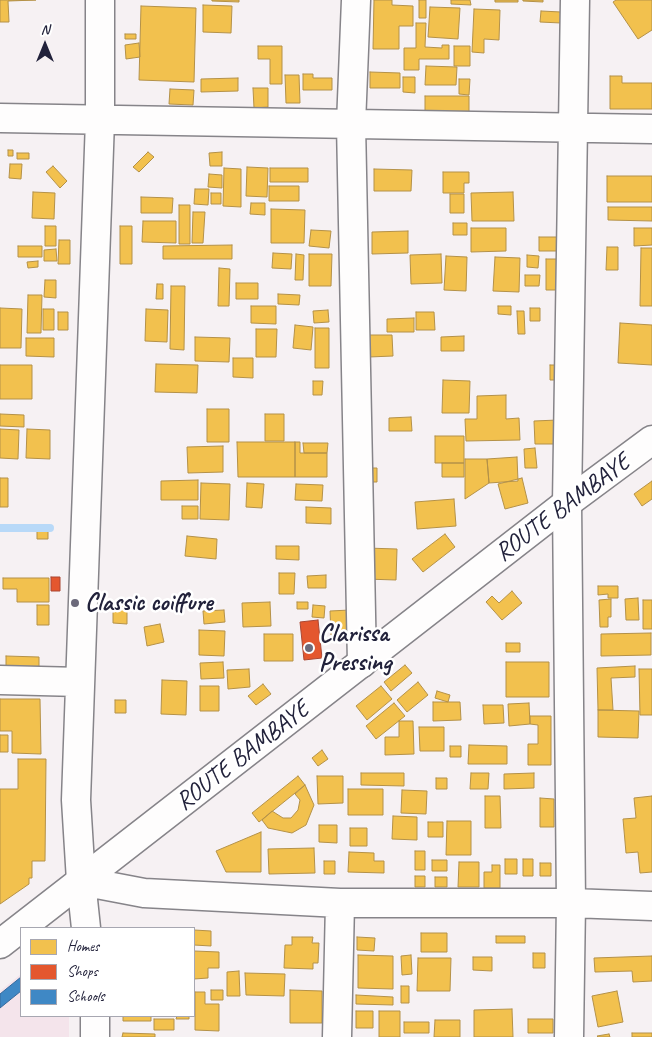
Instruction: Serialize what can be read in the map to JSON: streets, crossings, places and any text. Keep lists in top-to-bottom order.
{
  "streets": {
    "street": ["ROUTE BAMBAYE"]
  },
  "places": ["Classic coiffure", "Clarissa Pressing"],
  "legend": ["Homes", "Shops", "Schools"],
  "north": "top"
}
